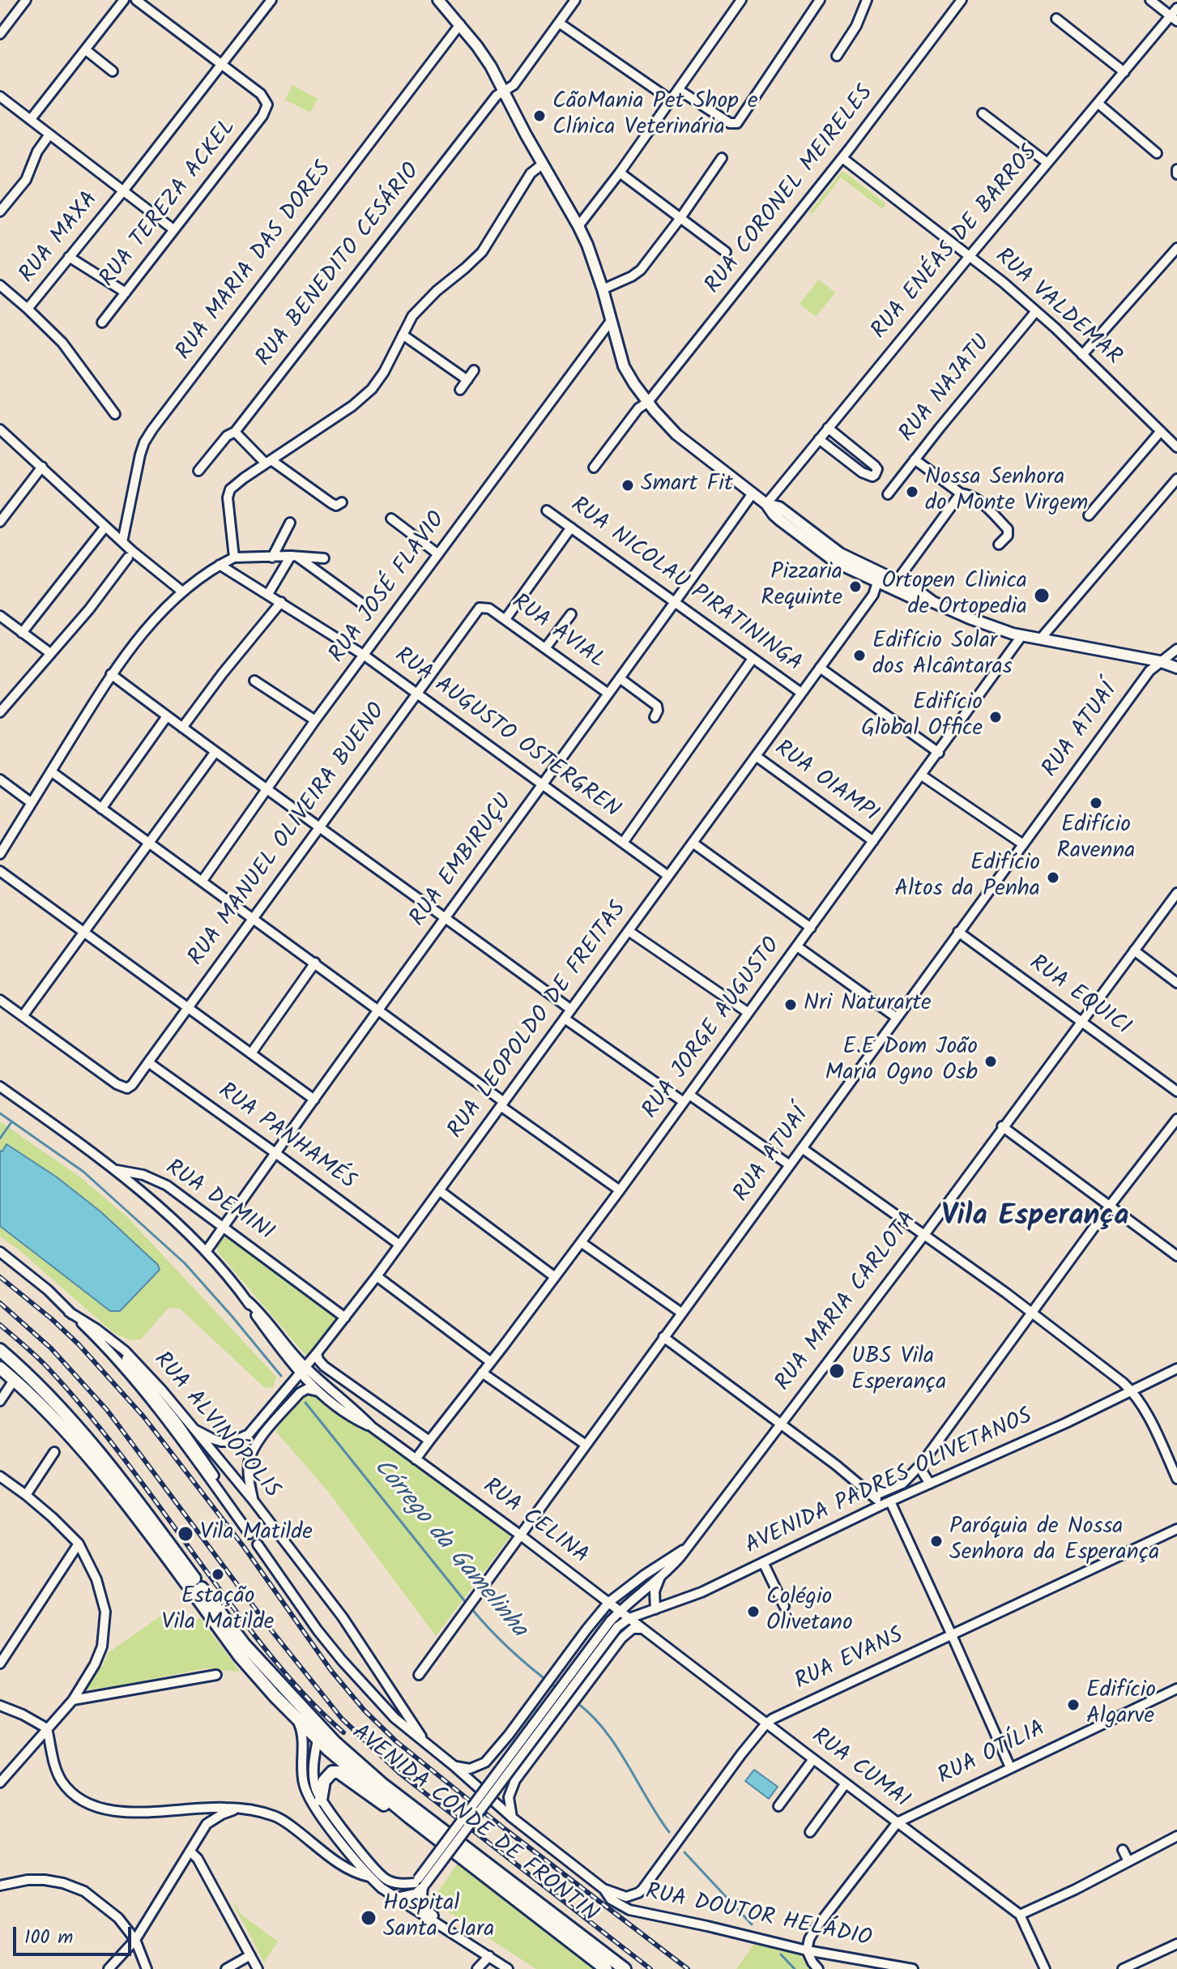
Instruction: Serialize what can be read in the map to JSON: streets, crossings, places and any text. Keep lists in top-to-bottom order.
{
  "streets": {
    "highway": ["AVENIDA CONDE DE FRONTIN"],
    "street": [
      "RUA CORONEL MEIRELES",
      "RUA TEREZA ACKEL",
      "RUA MAXA",
      "RUA ENÉAS DE BARROS",
      "RUA MARIA DAS DORES",
      "RUA BENEDITO CESÁRIO",
      "RUA VALDEMAR",
      "RUA NAJATU",
      "RUA NICOLAU PIRATININGA",
      "RUA JOSÉ FLAVIO",
      "RUA AVIAL",
      "RUA ATUAÍ",
      "RUA AUGUSTO OSTERGREN",
      "RUA OIAMPI",
      "RUA MANUEL OLIVEIRA BUENO",
      "RUA EMBIRUÇU",
      "RUA EQUICI",
      "RUA LEOPOLDO DE FREITAS",
      "RUA JORGE AUGUSTO",
      "RUA PANHAMÉS",
      "RUA DEMINI",
      "RUA MARIA CARLOTA",
      "RUA ALVINÓPOLIS",
      "AVENIDA PADRES OLIVETANOS",
      "RUA CELINA",
      "RUA EVANS",
      "RUA OTÍLIA",
      "RUA CUMAI",
      "RUA DOUTOR HELÁDIO"
    ]
  },
  "crossings": [
    ["RUA CORONEL MEIRELES", "RUA VALDEMAR"],
    ["RUA TEREZA ACKEL", "RUA MAXA"],
    ["RUA ENÉAS DE BARROS", "RUA VALDEMAR"],
    ["RUA VALDEMAR", "RUA NAJATU"],
    ["RUA NICOLAU PIRATININGA", "RUA EMBIRUÇU"],
    ["RUA NICOLAU PIRATININGA", "RUA LEOPOLDO DE FREITAS"],
    ["RUA JOSÉ FLAVIO", "RUA AUGUSTO OSTERGREN"],
    ["RUA AVIAL", "RUA MANUEL OLIVEIRA BUENO"],
    ["RUA AVIAL", "RUA EMBIRUÇU"],
    ["RUA ATUAÍ", "RUA EQUICI"],
    ["RUA ATUAÍ", "RUA CELINA"],
    ["RUA AUGUSTO OSTERGREN", "RUA MANUEL OLIVEIRA BUENO"],
    ["RUA AUGUSTO OSTERGREN", "RUA EMBIRUÇU"],
    ["RUA AUGUSTO OSTERGREN", "RUA LEOPOLDO DE FREITAS"],
    ["RUA OIAMPI", "RUA LEOPOLDO DE FREITAS"],
    ["RUA OIAMPI", "RUA JORGE AUGUSTO"],
    ["RUA MANUEL OLIVEIRA BUENO", "RUA PANHAMÉS"],
    ["RUA EMBIRUÇU", "RUA PANHAMÉS"],
    ["RUA EMBIRUÇU", "RUA DEMINI"],
    ["RUA EMBIRUÇU", "RUA CELINA"],
    ["RUA EQUICI", "RUA MARIA CARLOTA"],
    ["RUA LEOPOLDO DE FREITAS", "RUA PANHAMÉS"],
    ["RUA LEOPOLDO DE FREITAS", "RUA DEMINI"],
    ["RUA LEOPOLDO DE FREITAS", "RUA ALVINÓPOLIS"],
    ["RUA LEOPOLDO DE FREITAS", "RUA CELINA"],
    ["RUA DEMINI", "RUA CELINA"],
    ["RUA MARIA CARLOTA", "RUA ALVINÓPOLIS"],
    ["RUA MARIA CARLOTA", "AVENIDA PADRES OLIVETANOS"],
    ["RUA MARIA CARLOTA", "RUA CELINA"],
    ["RUA ALVINÓPOLIS", "RUA EVANS"],
    ["RUA ALVINÓPOLIS", "RUA DOUTOR HELÁDIO"],
    ["AVENIDA PADRES OLIVETANOS", "RUA CELINA"],
    ["AVENIDA PADRES OLIVETANOS", "RUA CUMAI"],
    ["RUA CELINA", "RUA CUMAI"],
    ["RUA EVANS", "RUA CUMAI"],
    ["RUA EVANS", "RUA DOUTOR HELÁDIO"],
    ["RUA OTÍLIA", "RUA CUMAI"],
    ["RUA OTÍLIA", "RUA DOUTOR HELÁDIO"]
  ],
  "districts": ["Vila Esperança"],
  "water": ["Córrego da Gamelinha"],
  "places": [
    "CãoMania Pet Shop e Clínica Veterinária",
    "Smart Fit",
    "Nossa Senhora do Monte Virgem",
    "Pizzaria Requinte",
    "Ortopen Clinica de Ortopedia",
    "Edifício Solar dos Alcântaras",
    "Edifício Global Office",
    "Edifício Ravenna",
    "Edifício Altos da Penha",
    "Nri Naturarte",
    "E.E Dom João Maria Ogno Osb",
    "UBS Vila Esperança",
    "Vila Matilde",
    "Paróquia de Nossa Senhora da Esperança",
    "Estação Vila Matilde",
    "Colégio Olivetano",
    "Edifício Algarve",
    "Hospital Santa Clara"
  ],
  "scale_bar": "100 m"
}
